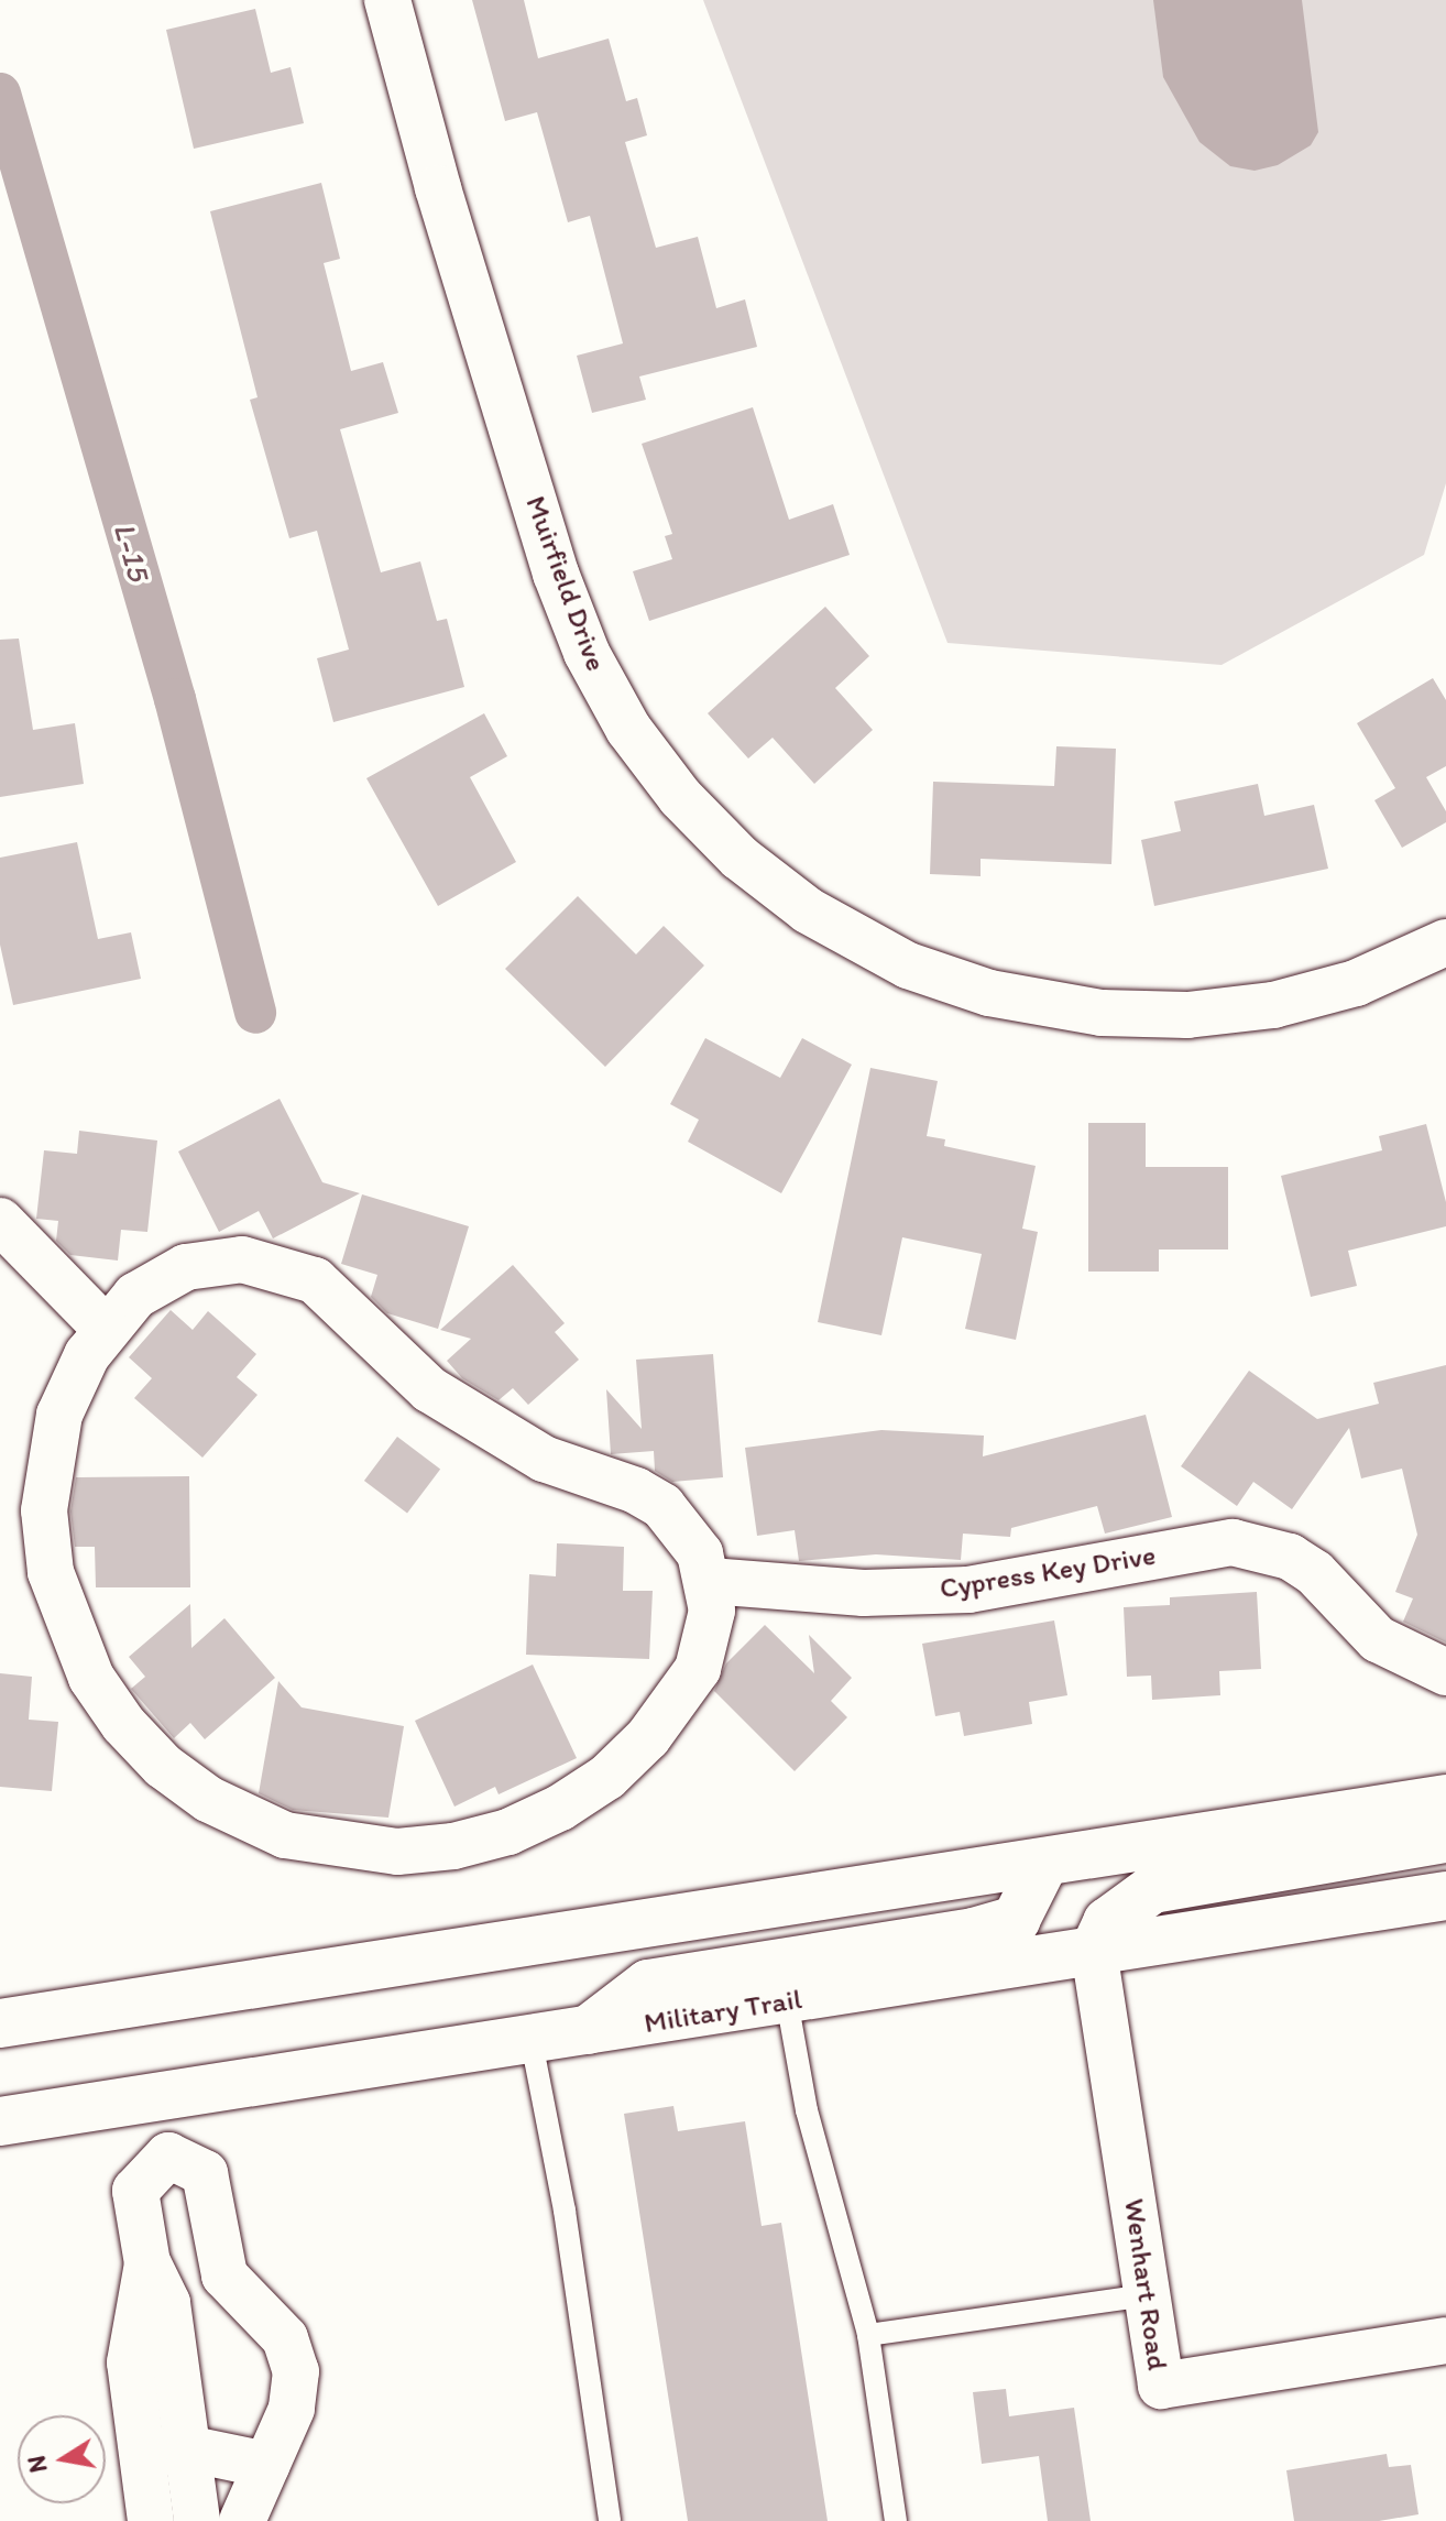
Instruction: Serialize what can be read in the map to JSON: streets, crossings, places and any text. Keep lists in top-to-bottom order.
{
  "streets": {
    "main road": ["Military Trail"],
    "street": ["Muirfield Drive", "Cypress Key Drive", "Wenhart Road"]
  },
  "crossings": [
    ["Military Trail", "Wenhart Road"]
  ],
  "water": ["L-15"],
  "north": "left"
}
